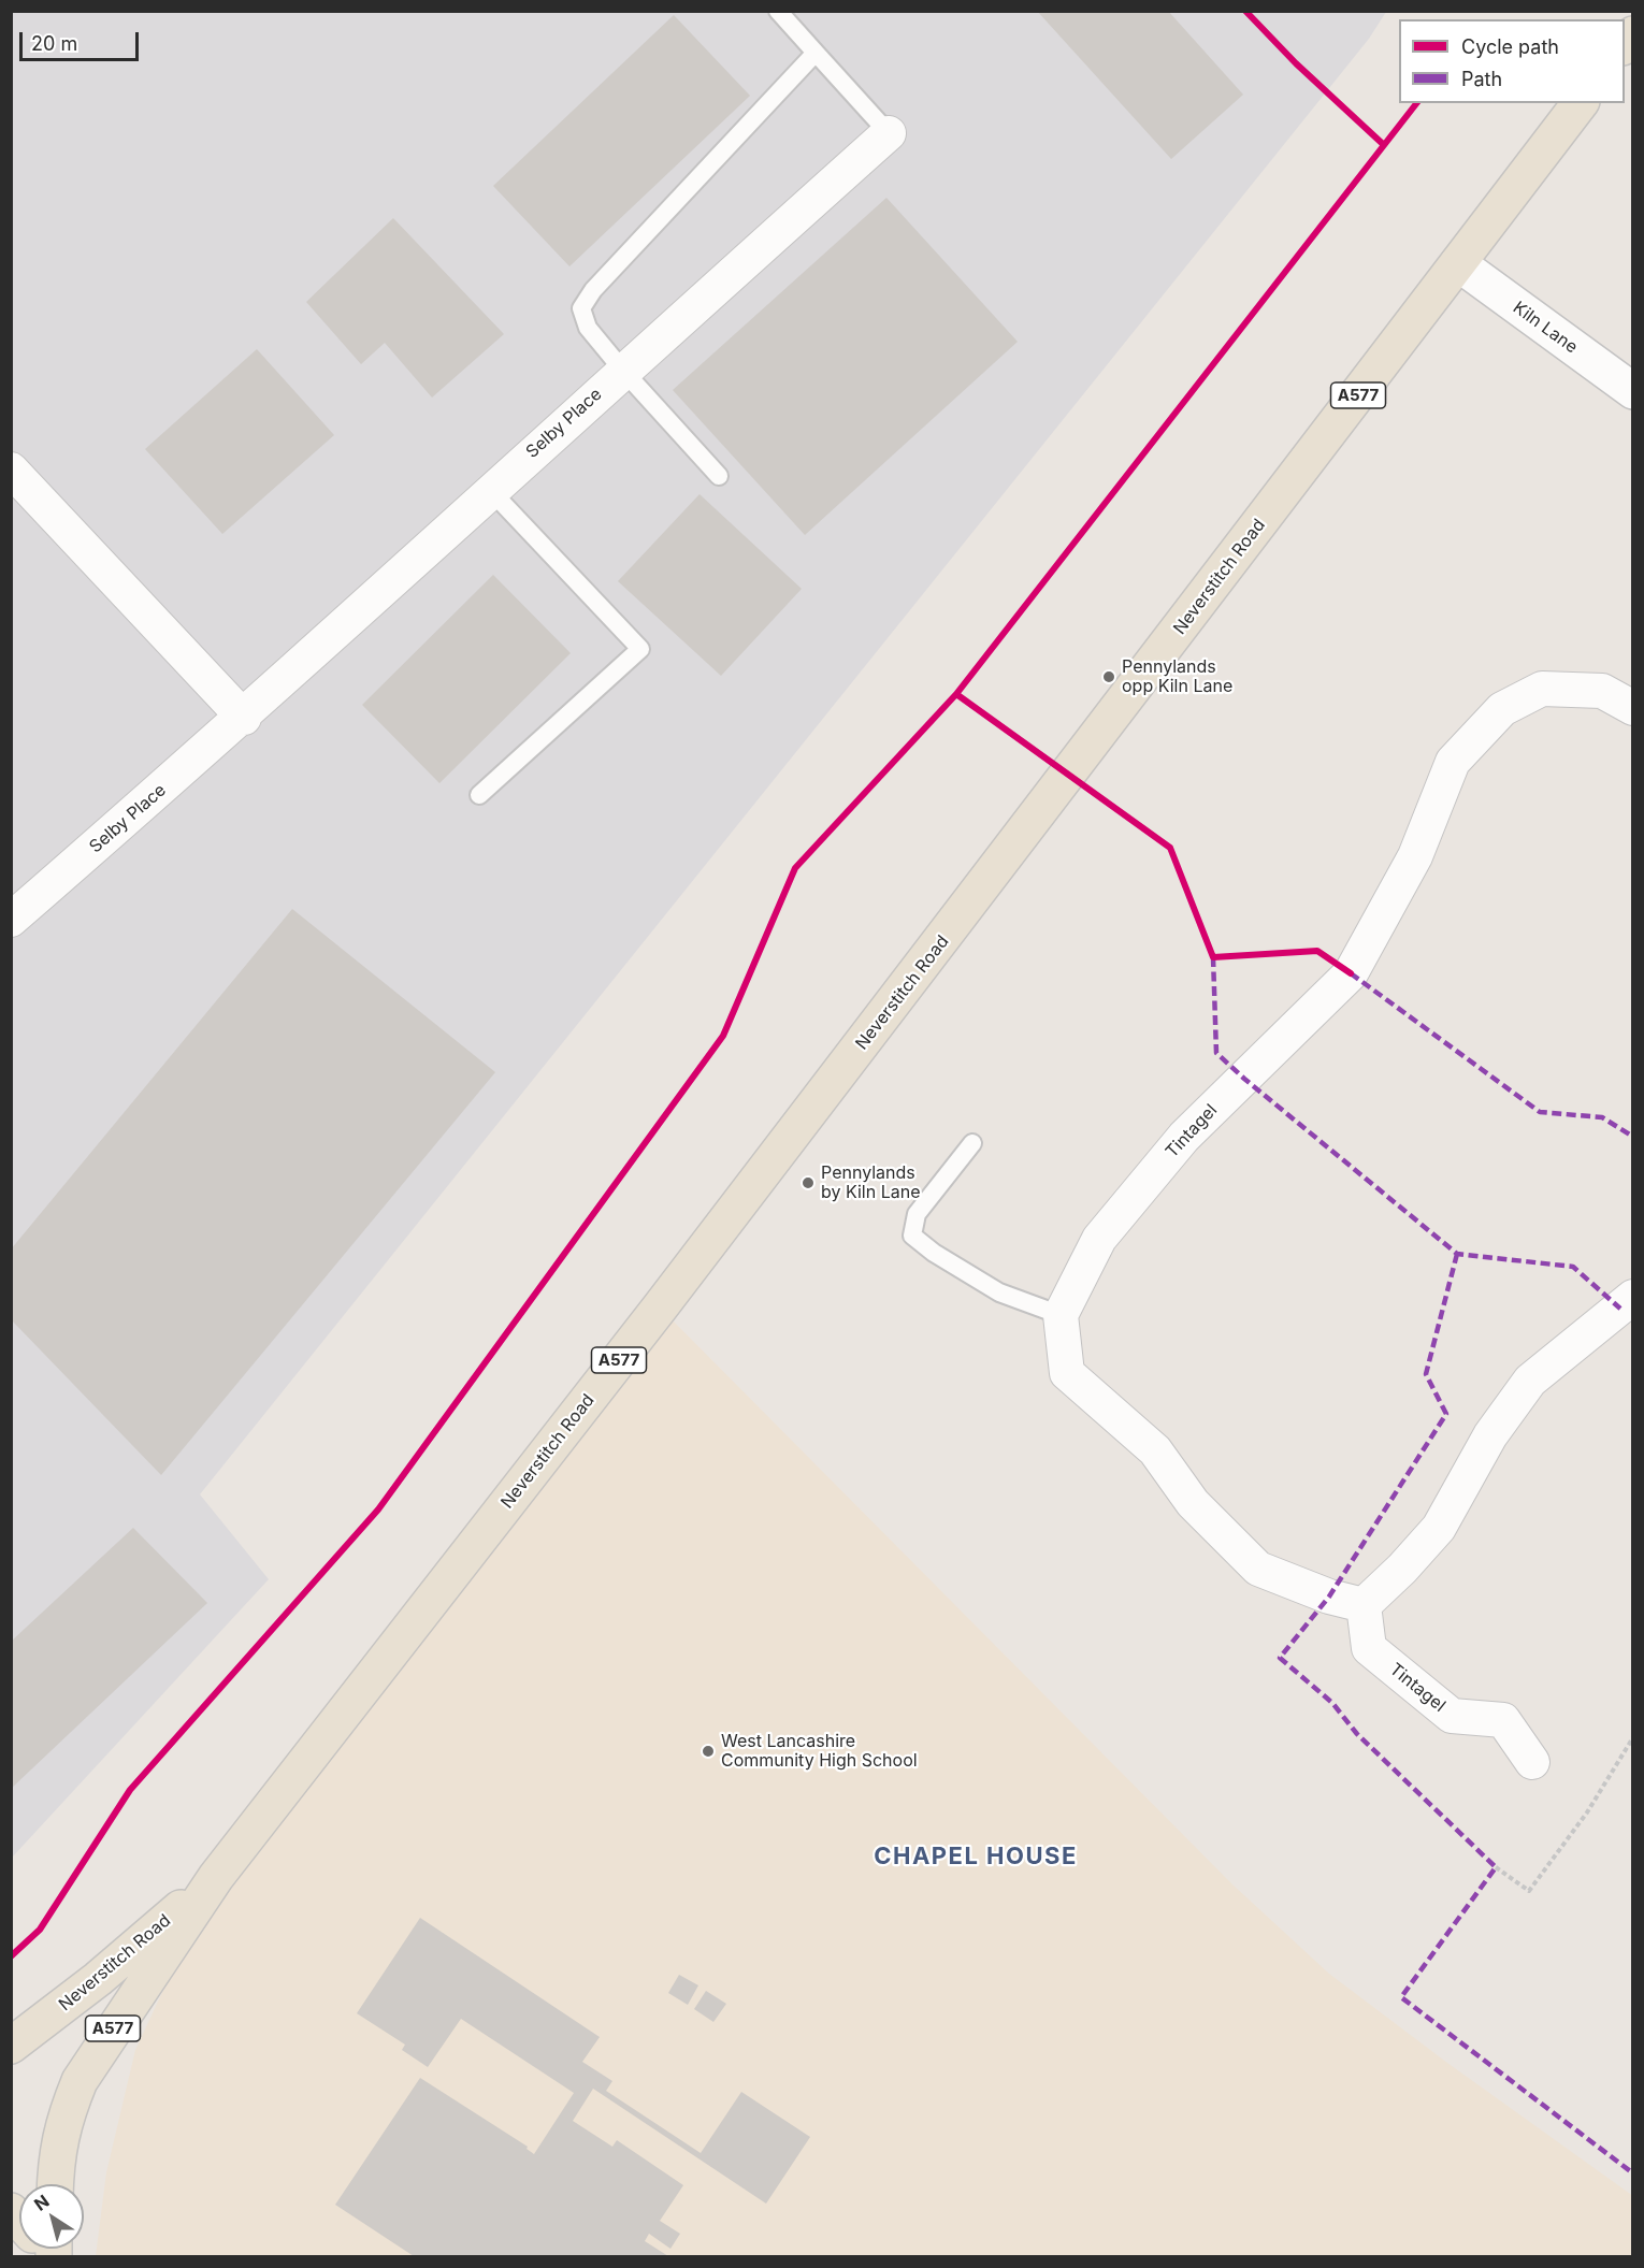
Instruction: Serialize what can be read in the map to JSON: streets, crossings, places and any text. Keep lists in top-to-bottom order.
{
  "streets": {
    "main road": ["A577", "Neverstitch Road"],
    "street": ["Kiln Lane", "Selby Place", "Tintagel"]
  },
  "crossings": [
    ["Kiln Lane", "Neverstitch Road"]
  ],
  "districts": ["CHAPEL HOUSE"],
  "places": ["Pennylands opp Kiln Lane", "Pennylands by Kiln Lane", "West Lancashire Community High School"],
  "legend": ["Cycle path", "Path"],
  "scale_bar": "20 m",
  "north": "top left"
}
